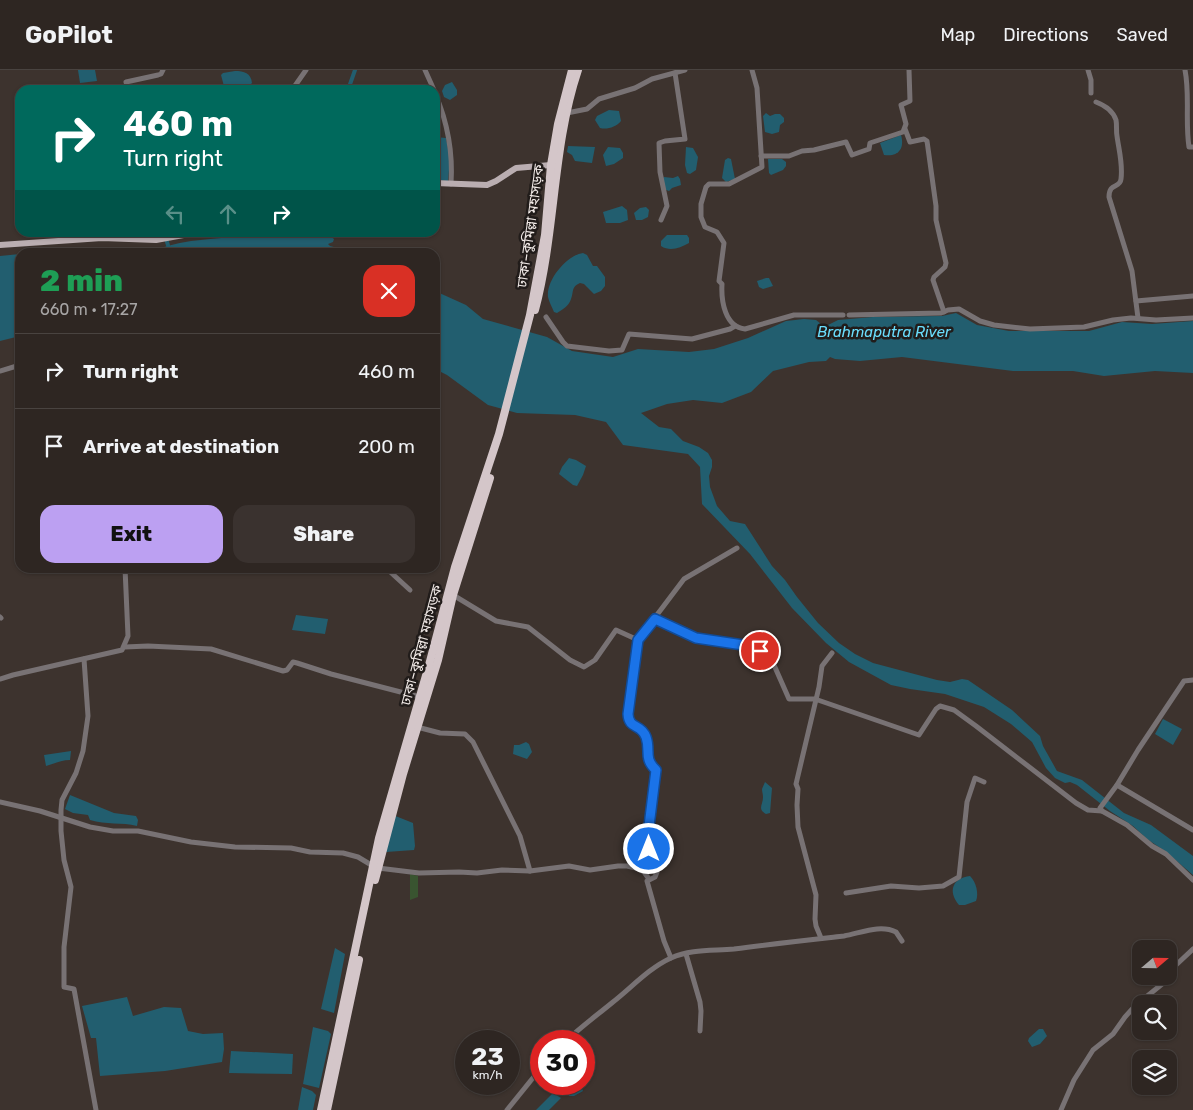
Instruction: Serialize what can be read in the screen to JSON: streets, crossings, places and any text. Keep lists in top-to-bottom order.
{
  "streets": {
    "highway": ["ঢাকা–কুমিল্লা মহাসড়ক"]
  },
  "water": ["Brahmaputra River"],
  "north": "right",
  "page": {
    "header": "GoPilot",
    "nav": ["Map", "Directions", "Saved"],
    "turn": ["460 m", "Turn right"],
    "heading": ["2 min", "660 m · 17:27"],
    "list": [
      {
        "name": "Turn right",
        "value": "460 m"
      },
      {
        "name": "Arrive at destination",
        "value": "200 m"
      }
    ],
    "buttons": ["Exit", "Share"],
    "speed": "23 km/h",
    "limit": "30"
  }
}
